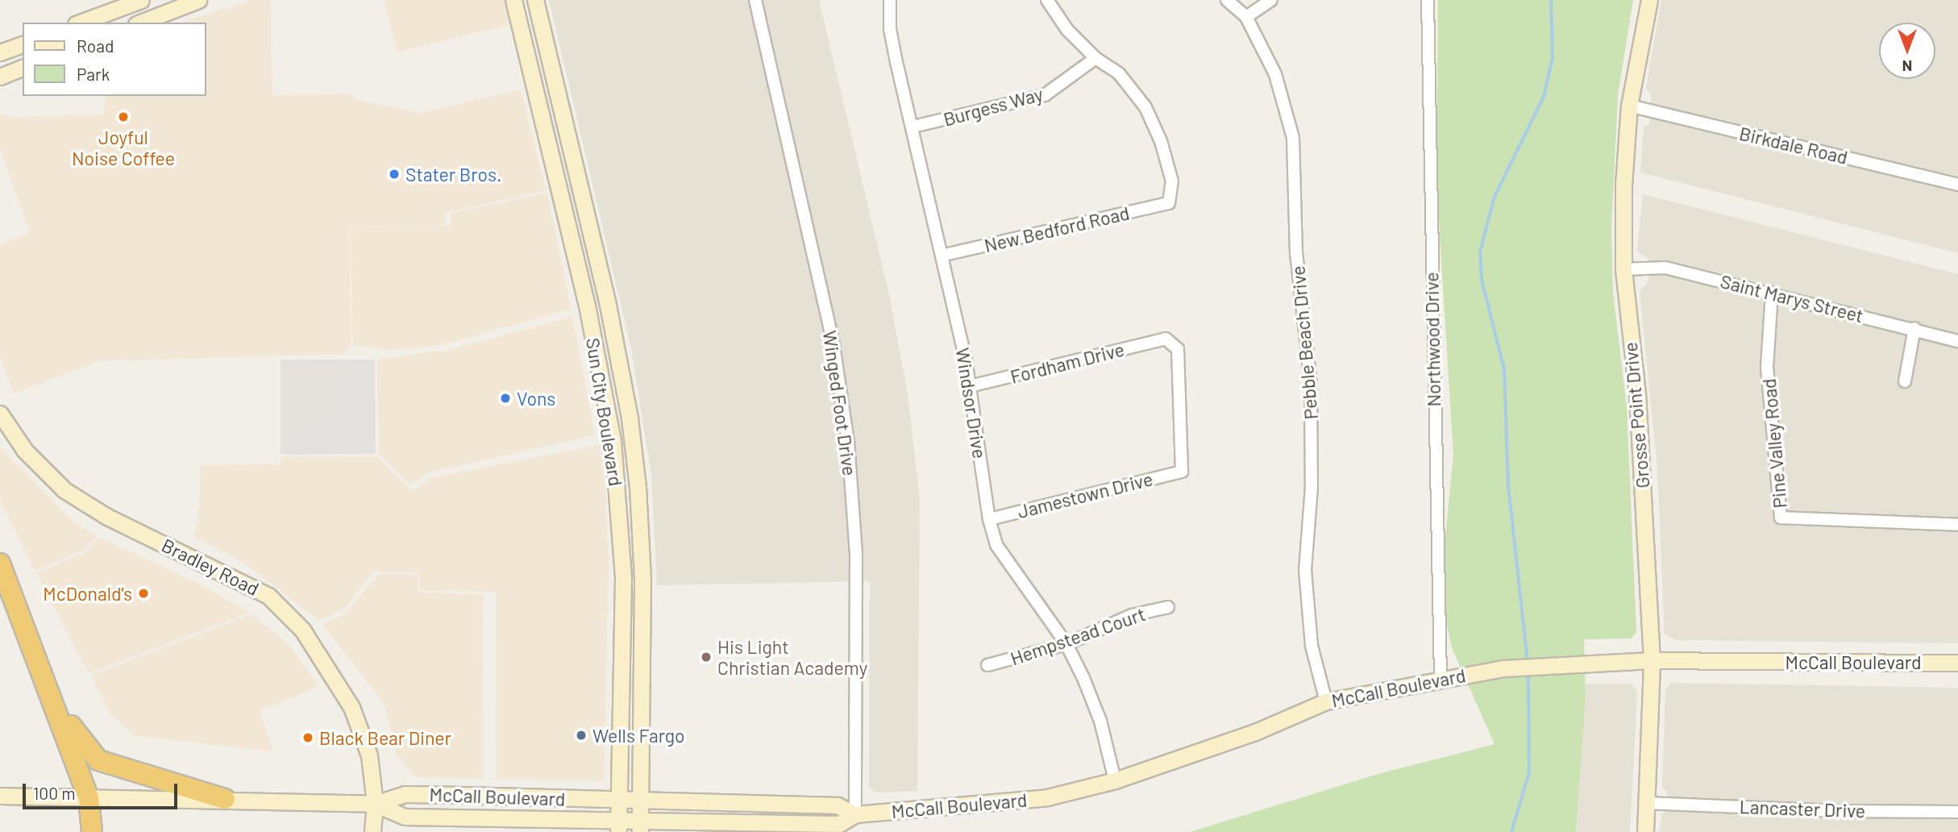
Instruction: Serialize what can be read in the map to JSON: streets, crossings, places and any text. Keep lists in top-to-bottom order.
{
  "streets": {
    "street": [
      "Burgess Way",
      "Birkdale Road",
      "New Bedford Road",
      "Saint Marys Street",
      "Northwood Drive",
      "Pebble Beach Drive",
      "Fordham Drive",
      "Winged Foot Drive",
      "Windsor Drive",
      "Sun City Boulevard",
      "Grosse Point Drive",
      "Pine Valley Road",
      "Jamestown Drive",
      "Bradley Road",
      "Hempstead Court",
      "McCall Boulevard",
      "Lancaster Drive"
    ]
  },
  "crossings": [
    ["Burgess Way", "New Bedford Road"],
    ["Burgess Way", "Windsor Drive"],
    ["Birkdale Road", "Grosse Point Drive"],
    ["New Bedford Road", "Windsor Drive"],
    ["Saint Marys Street", "Grosse Point Drive"],
    ["Saint Marys Street", "Pine Valley Road"],
    ["Northwood Drive", "McCall Boulevard"],
    ["Pebble Beach Drive", "McCall Boulevard"],
    ["Fordham Drive", "Windsor Drive"],
    ["Fordham Drive", "Jamestown Drive"],
    ["Winged Foot Drive", "McCall Boulevard"],
    ["Windsor Drive", "Jamestown Drive"],
    ["Windsor Drive", "Hempstead Court"],
    ["Windsor Drive", "McCall Boulevard"],
    ["Sun City Boulevard", "McCall Boulevard"],
    ["Grosse Point Drive", "McCall Boulevard"],
    ["Grosse Point Drive", "Lancaster Drive"],
    ["Bradley Road", "McCall Boulevard"]
  ],
  "places": [
    "Joyful Noise Coffee",
    "Stater Bros.",
    "Vons",
    "McDonald's",
    "His Light Christian Academy",
    "Wells Fargo",
    "Black Bear Diner"
  ],
  "legend": ["Road", "Park"],
  "scale_bar": "100 m",
  "north": "bottom"
}
